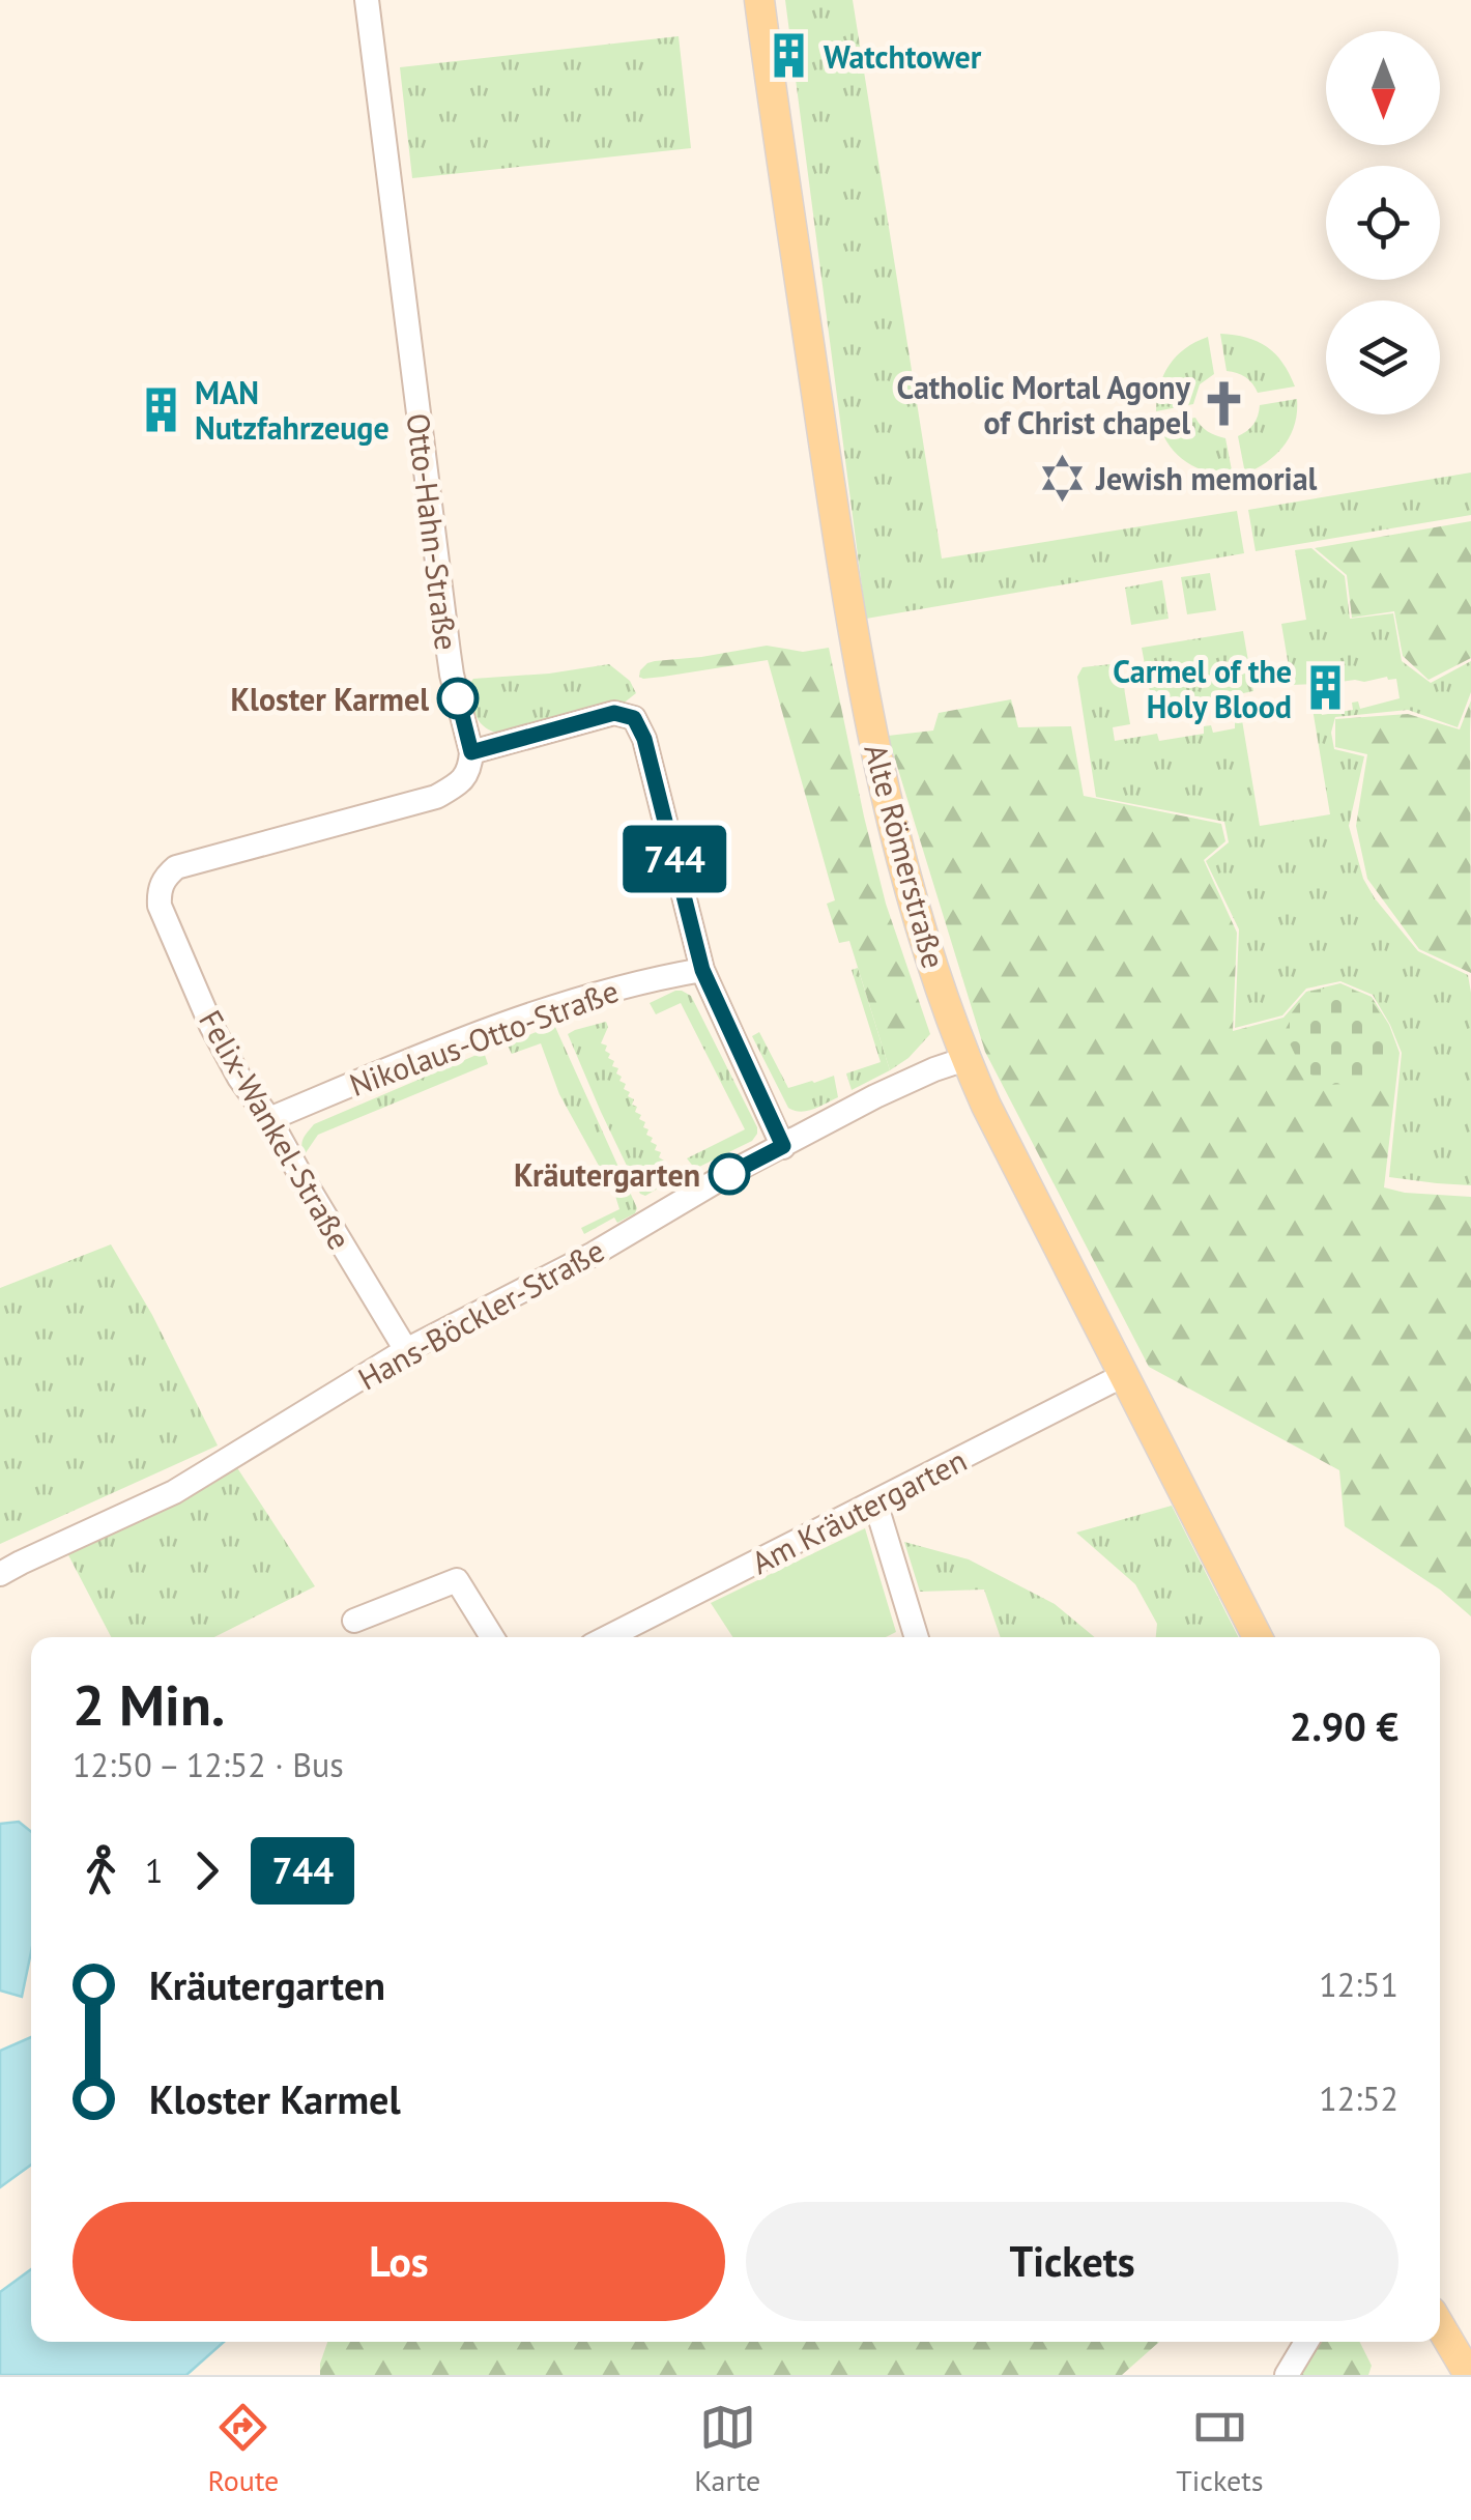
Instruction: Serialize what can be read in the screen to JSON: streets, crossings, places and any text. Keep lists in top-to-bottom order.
{
  "streets": {
    "main road": ["Alte Römerstraße"],
    "street": [
      "Otto-Hahn-Straße",
      "Nikolaus-Otto-Straße",
      "Felix-Wankel-Straße",
      "Hans-Böckler-Straße",
      "Am Kräutergarten"
    ]
  },
  "crossings": [
    ["Otto-Hahn-Straße", "Felix-Wankel-Straße"],
    ["Alte Römerstraße", "Hans-Böckler-Straße"],
    ["Alte Römerstraße", "Am Kräutergarten"],
    ["Nikolaus-Otto-Straße", "Felix-Wankel-Straße"],
    ["Felix-Wankel-Straße", "Hans-Böckler-Straße"]
  ],
  "places": {
    "building": ["Watchtower", "MAN Nutzfahrzeuge", "Carmel of the Holy Blood"],
    "church": ["Catholic Mortal Agony of Christ chapel"],
    "synagogue": ["Jewish memorial"],
    "other": ["Kloster Karmel", "Kräutergarten"]
  },
  "lines": ["bus line 744"],
  "north": "bottom",
  "page": {
    "on_map": "744",
    "heading": ["2 Min.", "12:50 – 12:52 · Bus", "2.90 €"],
    "legs": ["1", "744"],
    "list": [
      {
        "name": "Kräutergarten",
        "value": "12:51"
      },
      {
        "name": "Kloster Karmel",
        "value": "12:52"
      }
    ],
    "buttons": ["Los", "Tickets"],
    "tabs": ["Route", "Karte", "Tickets"]
  }
}
